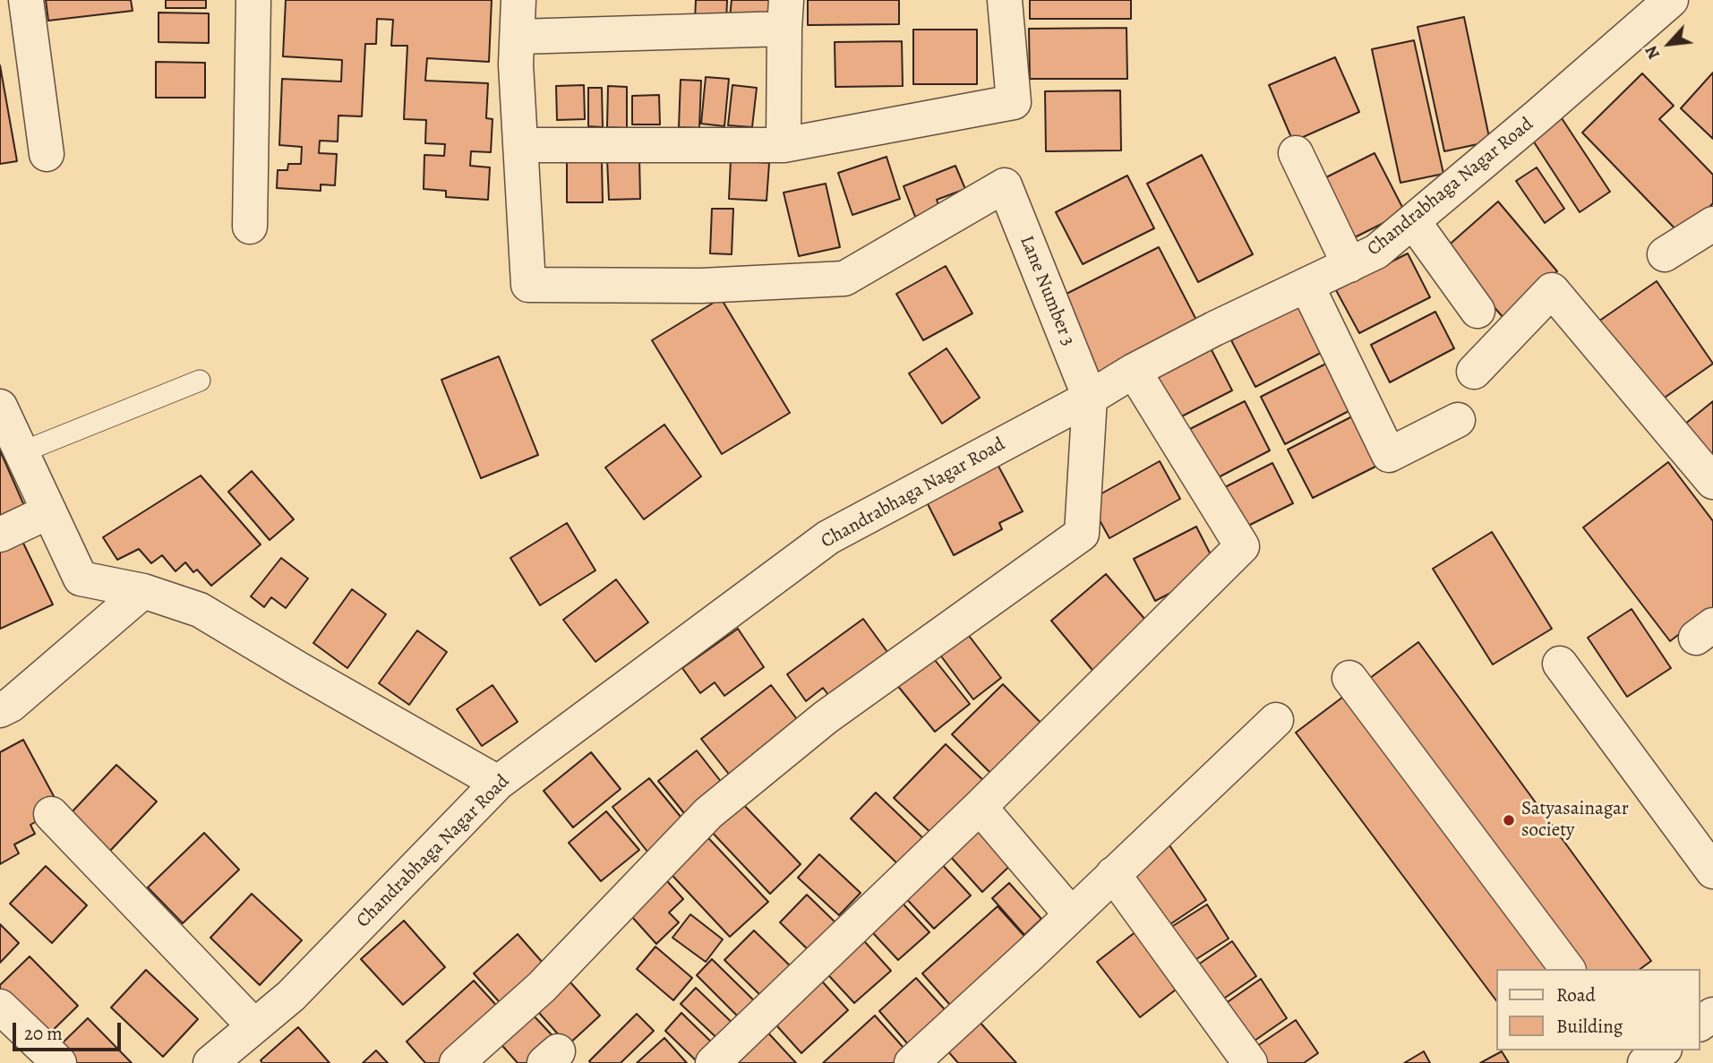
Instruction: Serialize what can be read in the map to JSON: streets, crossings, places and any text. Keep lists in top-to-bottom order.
{
  "streets": {
    "street": ["Chandrabhaga Nagar Road", "Lane Number 3"]
  },
  "crossings": [
    ["Chandrabhaga Nagar Road", "Lane Number 3"]
  ],
  "places": ["Satyasainagar society"],
  "legend": ["Road", "Building"],
  "scale_bar": "20 m",
  "north": "bottom left"
}
